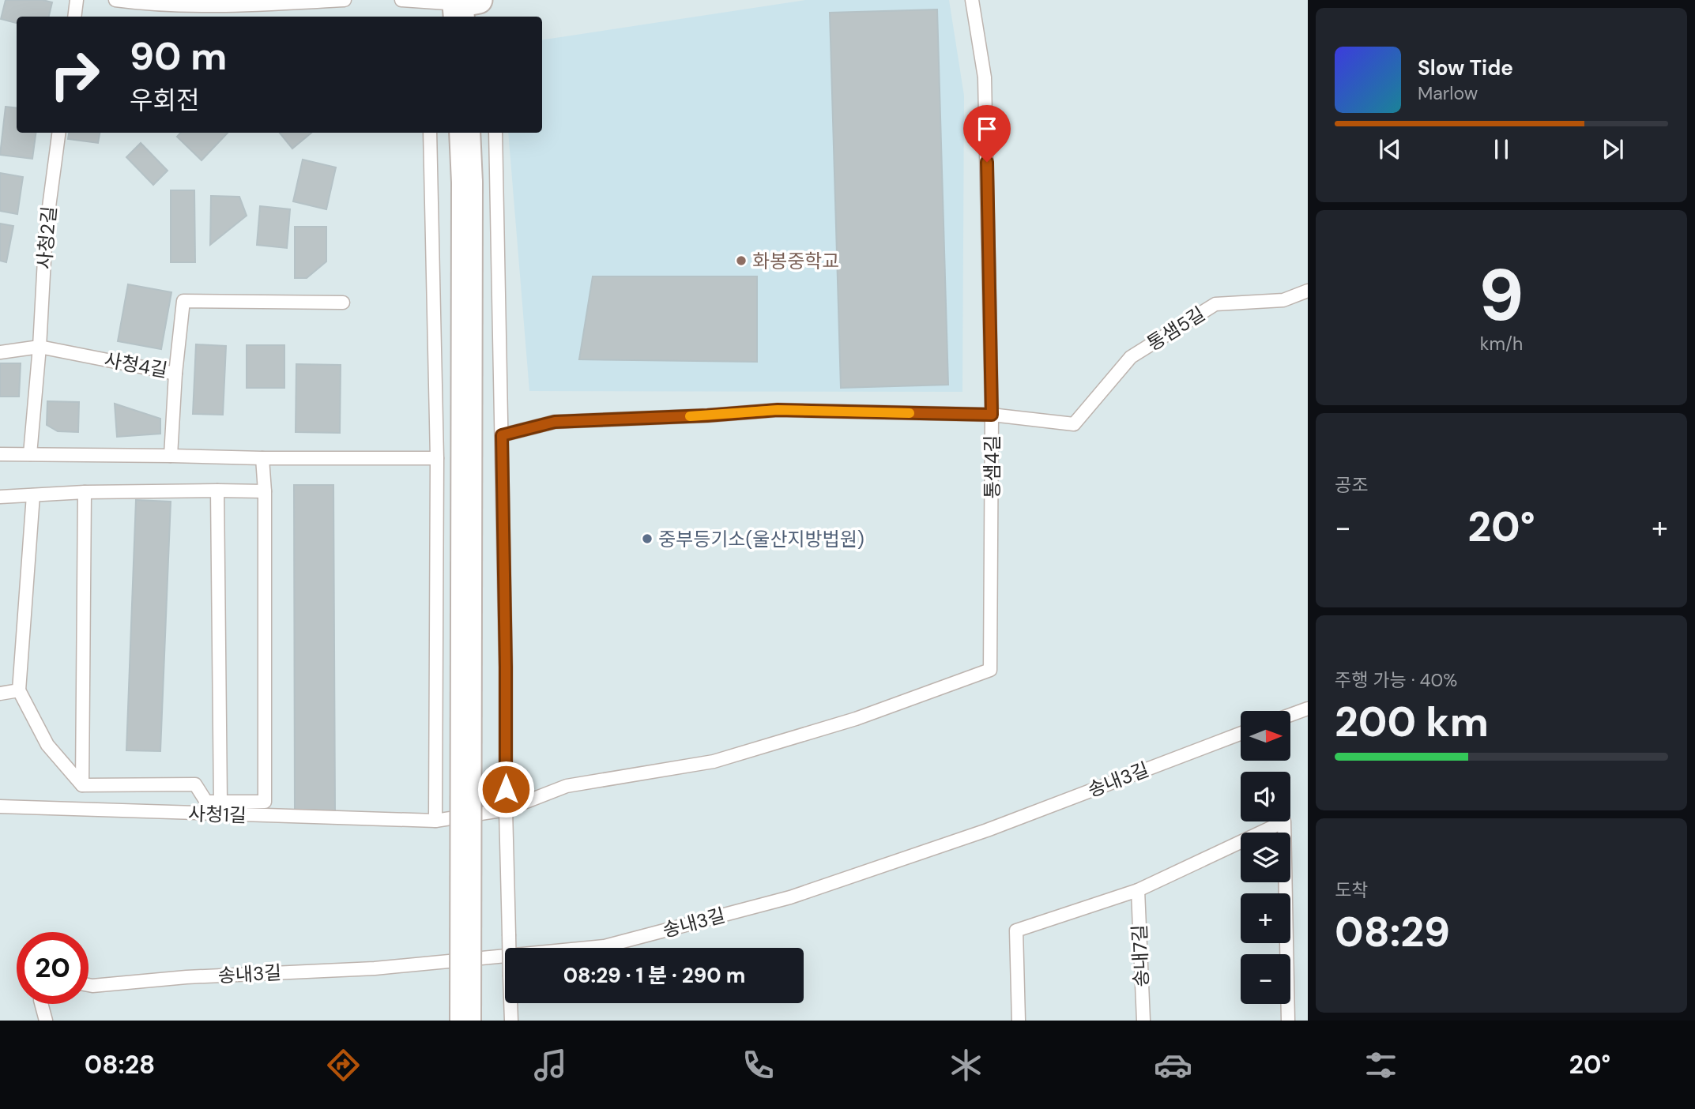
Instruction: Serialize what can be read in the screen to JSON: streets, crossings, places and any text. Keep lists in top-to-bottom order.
{
  "streets": {
    "lane": [
      "사청2길",
      "통샘5길",
      "사청4길",
      "통샘4길",
      "송내3길",
      "사청1길",
      "송내7길"
    ]
  },
  "crossings": [
    ["사청2길", "사청4길"],
    ["통샘5길", "통샘4길"],
    ["통샘4길", "사청1길"]
  ],
  "places": ["화봉중학교", "중부등기소(울산지방법원)"],
  "north": "right",
  "page": {
    "turn": ["90 m", "우회전"],
    "song": ["Slow Tide", "Marlow"],
    "tile": [
      ["9", "km/h"],
      "공조",
      ["주행 가능 · 40%", "200 km"],
      ["도착", "08:29"]
    ],
    "heat": ["−", "20°", "+"],
    "map_buttons": ["+", "−"],
    "limit": "20",
    "trip": "08:29 · 1 분 · 290 m",
    "tabs": ["08:28", "20°"]
  }
}
